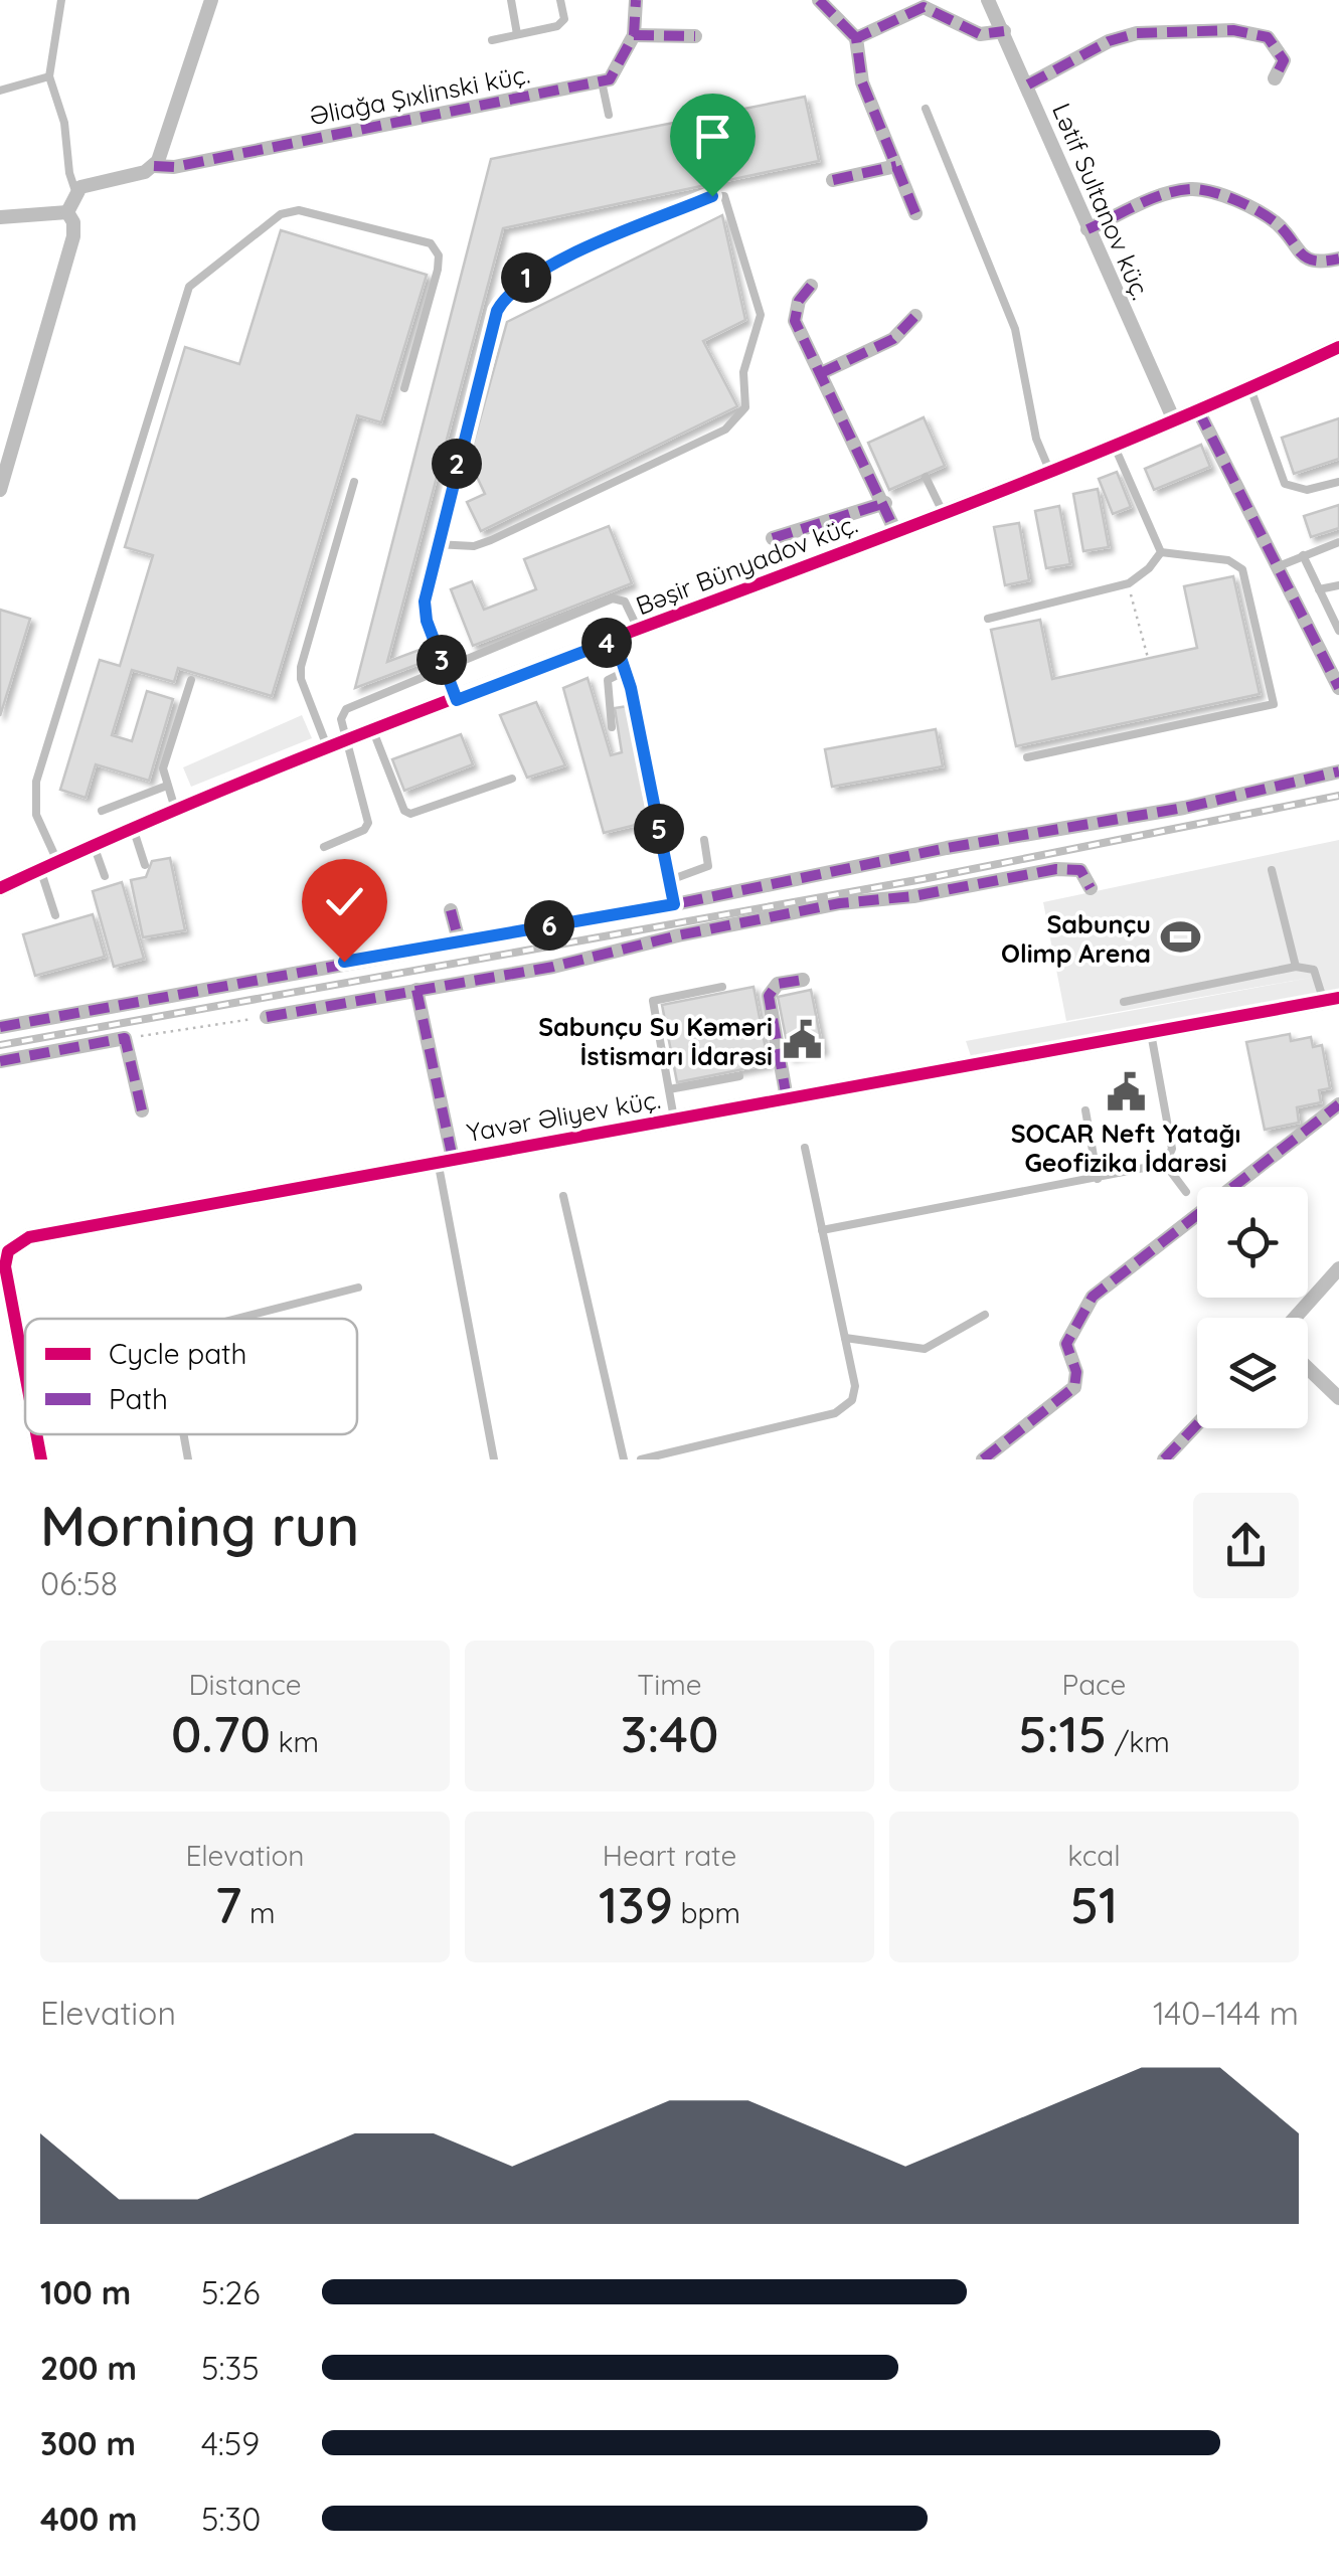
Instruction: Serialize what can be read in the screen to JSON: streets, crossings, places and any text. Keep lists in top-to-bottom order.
{
  "streets": {
    "street": [
      "Əliağa Şıxlinski küç.",
      "Lətif Sultanov küç.",
      "Bəşir Bünyadov küç.",
      "Yavər Əliyev küç."
    ]
  },
  "crossings": [
    ["Lətif Sultanov küç.", "Bəşir Bünyadov küç."]
  ],
  "places": {
    "sports": ["Sabunçu Olimp Arena"],
    "public building": ["Sabunçu Su Kəməri İstismarı İdarəsi", "SOCAR Neft Yatağı Geofizika İdarəsi"]
  },
  "legend": ["Cycle path", "Path"],
  "page": {
    "pins": [
      "1",
      "2",
      "4",
      "3",
      "5",
      "6"
    ],
    "heading": ["Morning run", "06:58"],
    "stats": [
      ["Distance", "0.70 km"],
      ["Time", "3:40"],
      ["Pace", "5:15 /km"],
      ["Elevation", "7 m"],
      ["Heart rate", "139 bpm"],
      ["kcal", "51"]
    ],
    "chart": ["Elevation", "140–144 m"],
    "list": [
      {
        "name": "100 m",
        "note": "5:26"
      },
      {
        "name": "200 m",
        "note": "5:35"
      },
      {
        "name": "300 m",
        "note": "4:59"
      },
      {
        "name": "400 m",
        "note": "5:30"
      }
    ]
  }
}
